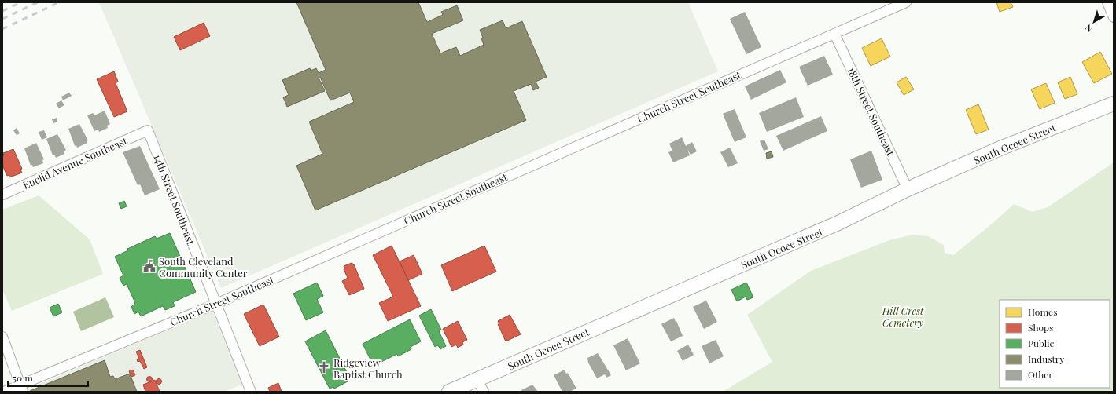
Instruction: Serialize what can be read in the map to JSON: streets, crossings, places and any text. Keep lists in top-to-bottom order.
{
  "streets": {
    "street": [
      "Church Street Southeast",
      "18th Street Southeast",
      "South Ocoee Street",
      "Euclid Avenue Southeast",
      "14th Street Southeast"
    ]
  },
  "crossings": [
    ["Church Street Southeast", "18th Street Southeast"],
    ["Church Street Southeast", "14th Street Southeast"],
    ["18th Street Southeast", "South Ocoee Street"],
    ["Euclid Avenue Southeast", "14th Street Southeast"]
  ],
  "parks": ["Hill Crest Cemetery"],
  "places": {
    "public building": ["South Cleveland Community Center"],
    "church": ["Ridgeview Baptist Church"]
  },
  "legend": [
    "Homes",
    "Shops",
    "Public",
    "Industry",
    "Other"
  ],
  "scale_bar": "50 m",
  "north": "bottom left"
}
